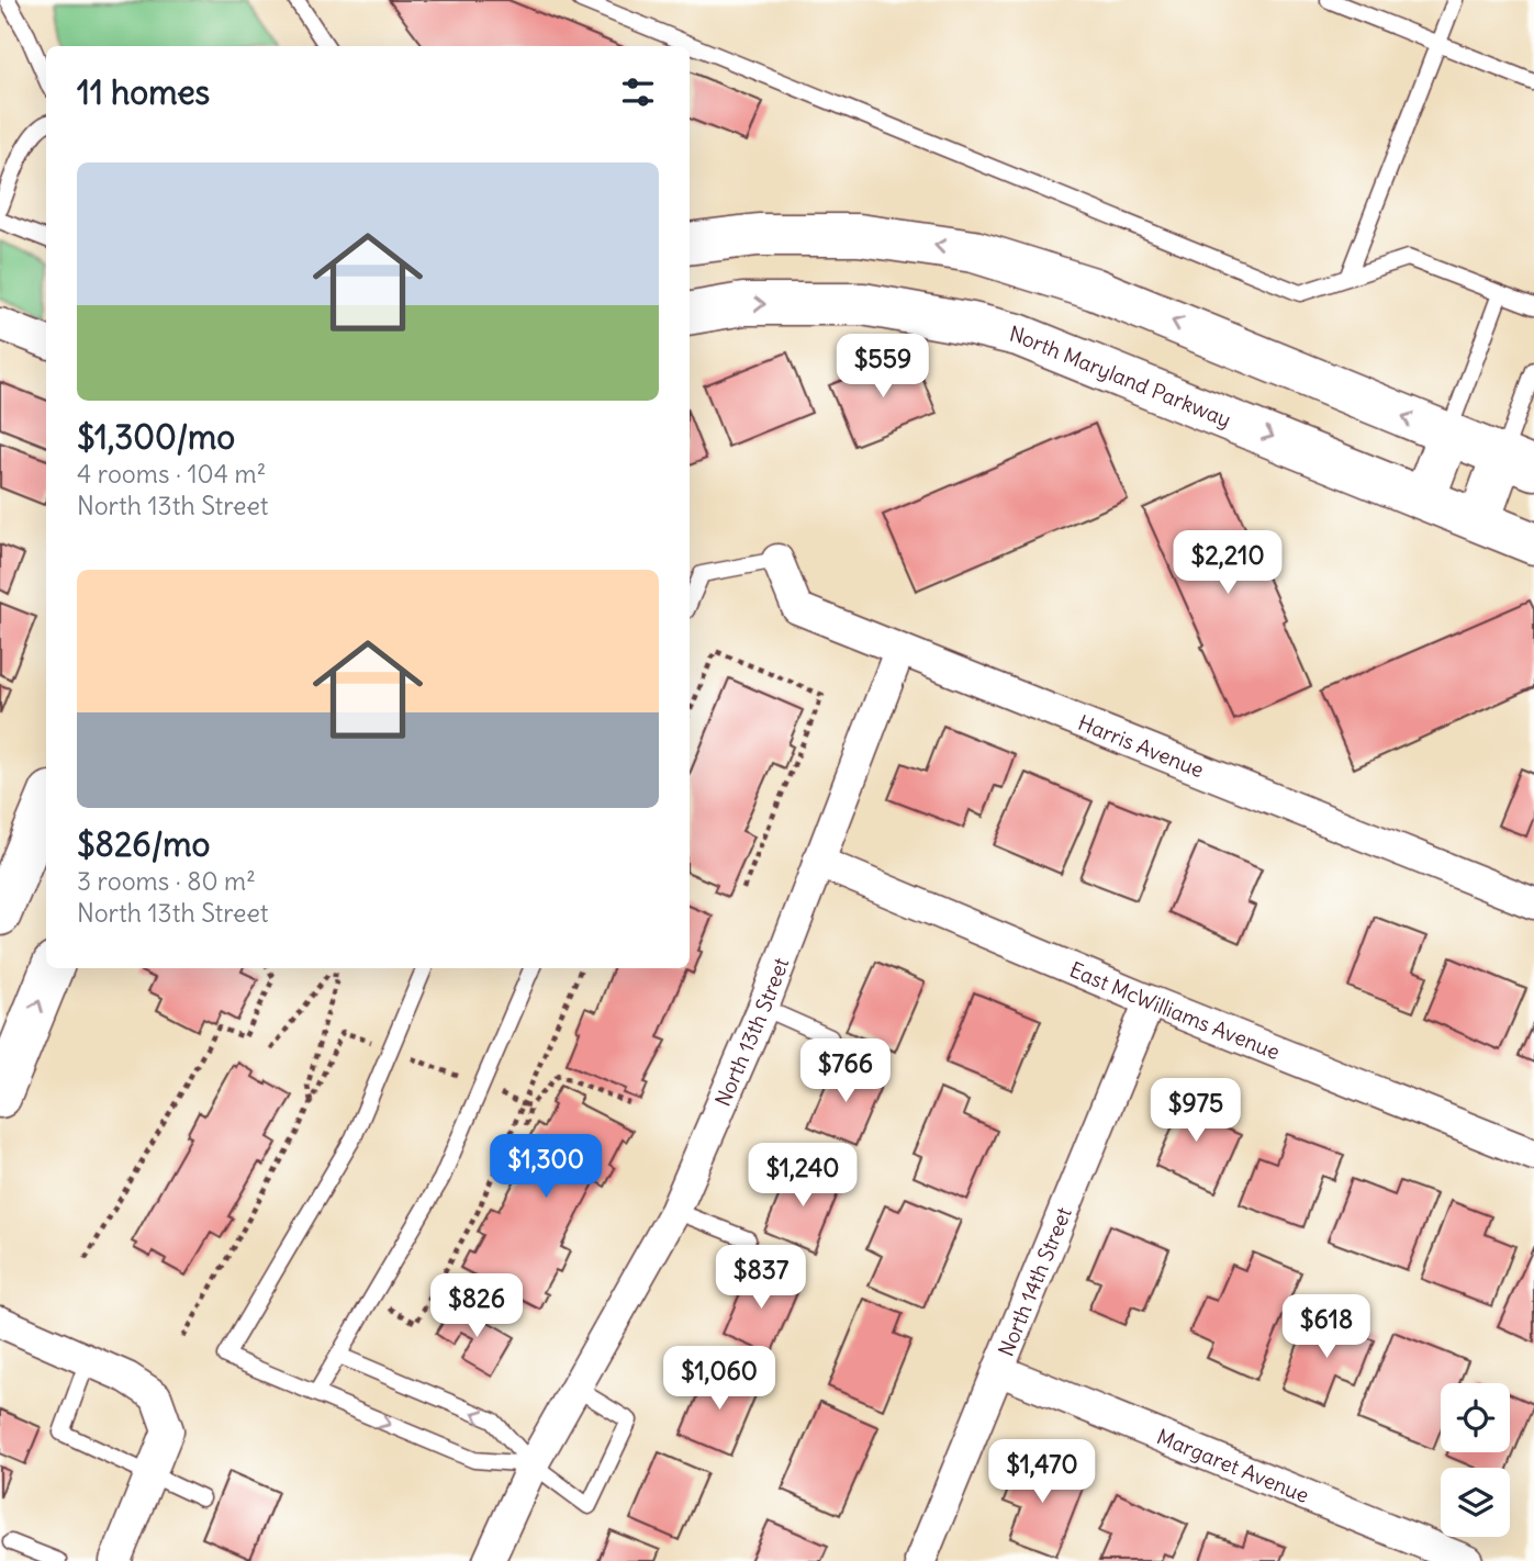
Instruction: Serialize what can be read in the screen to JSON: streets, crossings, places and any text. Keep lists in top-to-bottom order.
{
  "streets": {
    "main road": ["North Maryland Parkway"],
    "street": [
      "Harris Avenue",
      "East McWilliams Avenue",
      "North 13th Street",
      "North 14th Street",
      "Margaret Avenue"
    ]
  },
  "crossings": [
    ["Harris Avenue", "North 13th Street"],
    ["East McWilliams Avenue", "North 13th Street"],
    ["East McWilliams Avenue", "North 14th Street"],
    ["North 14th Street", "Margaret Avenue"]
  ],
  "page": {
    "heading": "11 homes",
    "list": [
      {
        "name": "$1,300/mo",
        "note": "4 rooms · 104 m² · North 13th Street"
      },
      {
        "name": "$826/mo",
        "note": "3 rooms · 80 m² · North 13th Street"
      }
    ],
    "price": [
      "$559",
      "$2,210",
      "$766",
      "$975",
      "$1,300",
      "$1,240",
      "$837",
      "$826",
      "$618",
      "$1,060",
      "$1,470"
    ]
  }
}
